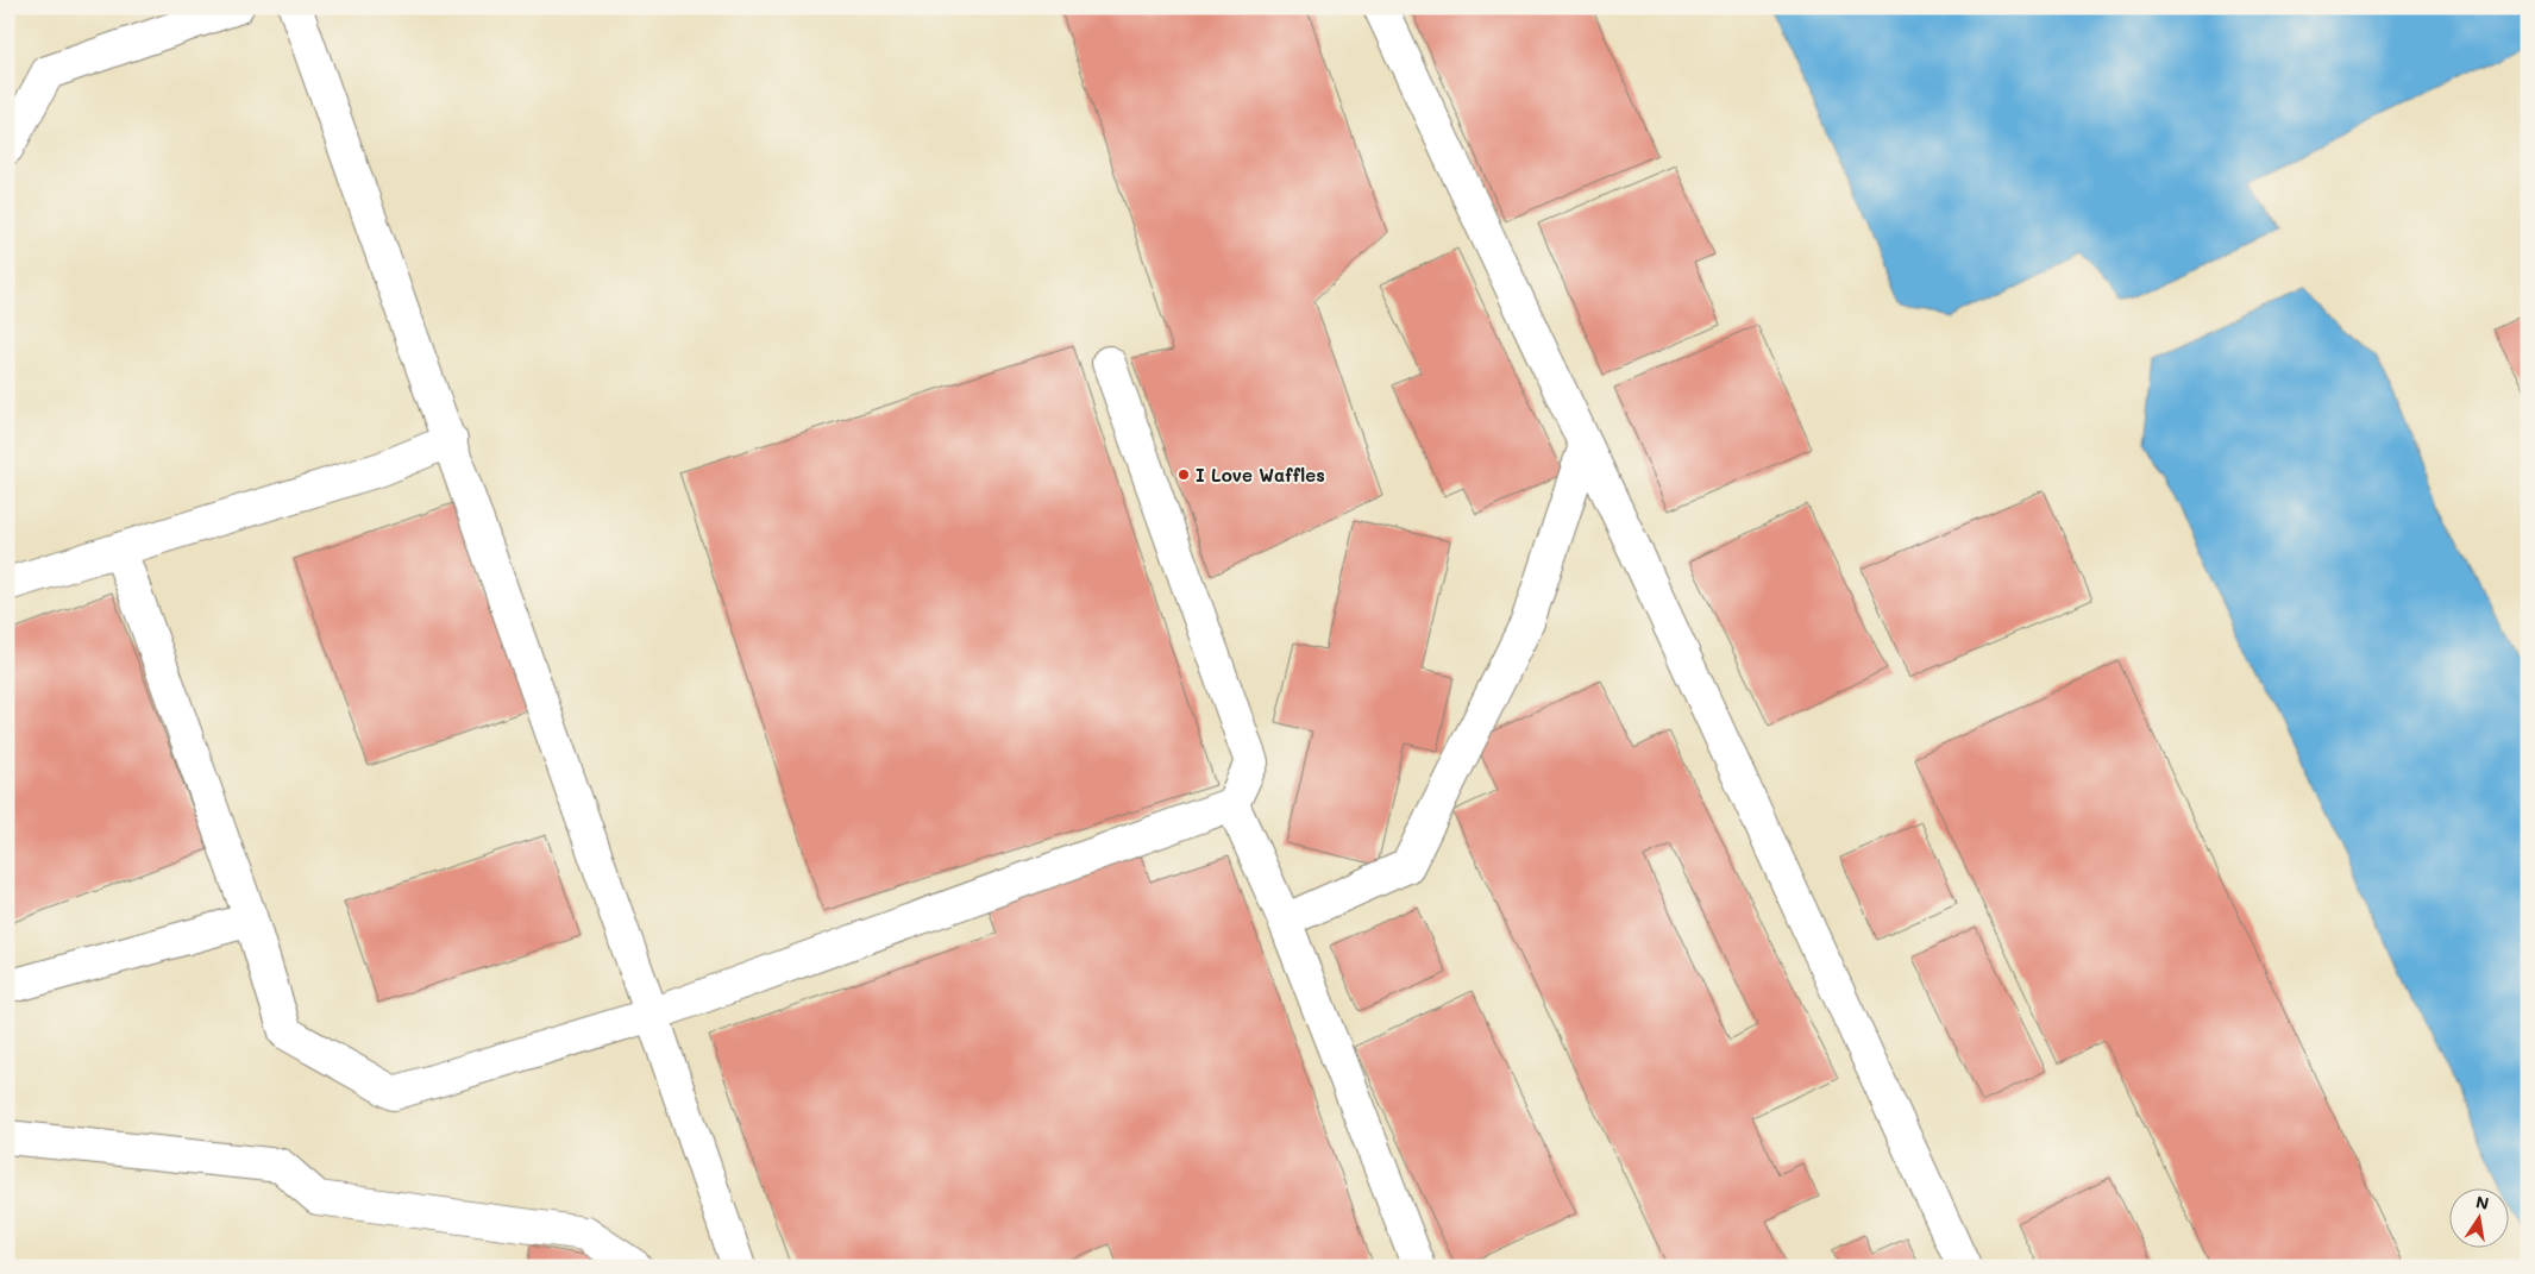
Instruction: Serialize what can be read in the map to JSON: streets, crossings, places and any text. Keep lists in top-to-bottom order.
{
  "places": ["I Love Waffles"],
  "north": "top"
}
